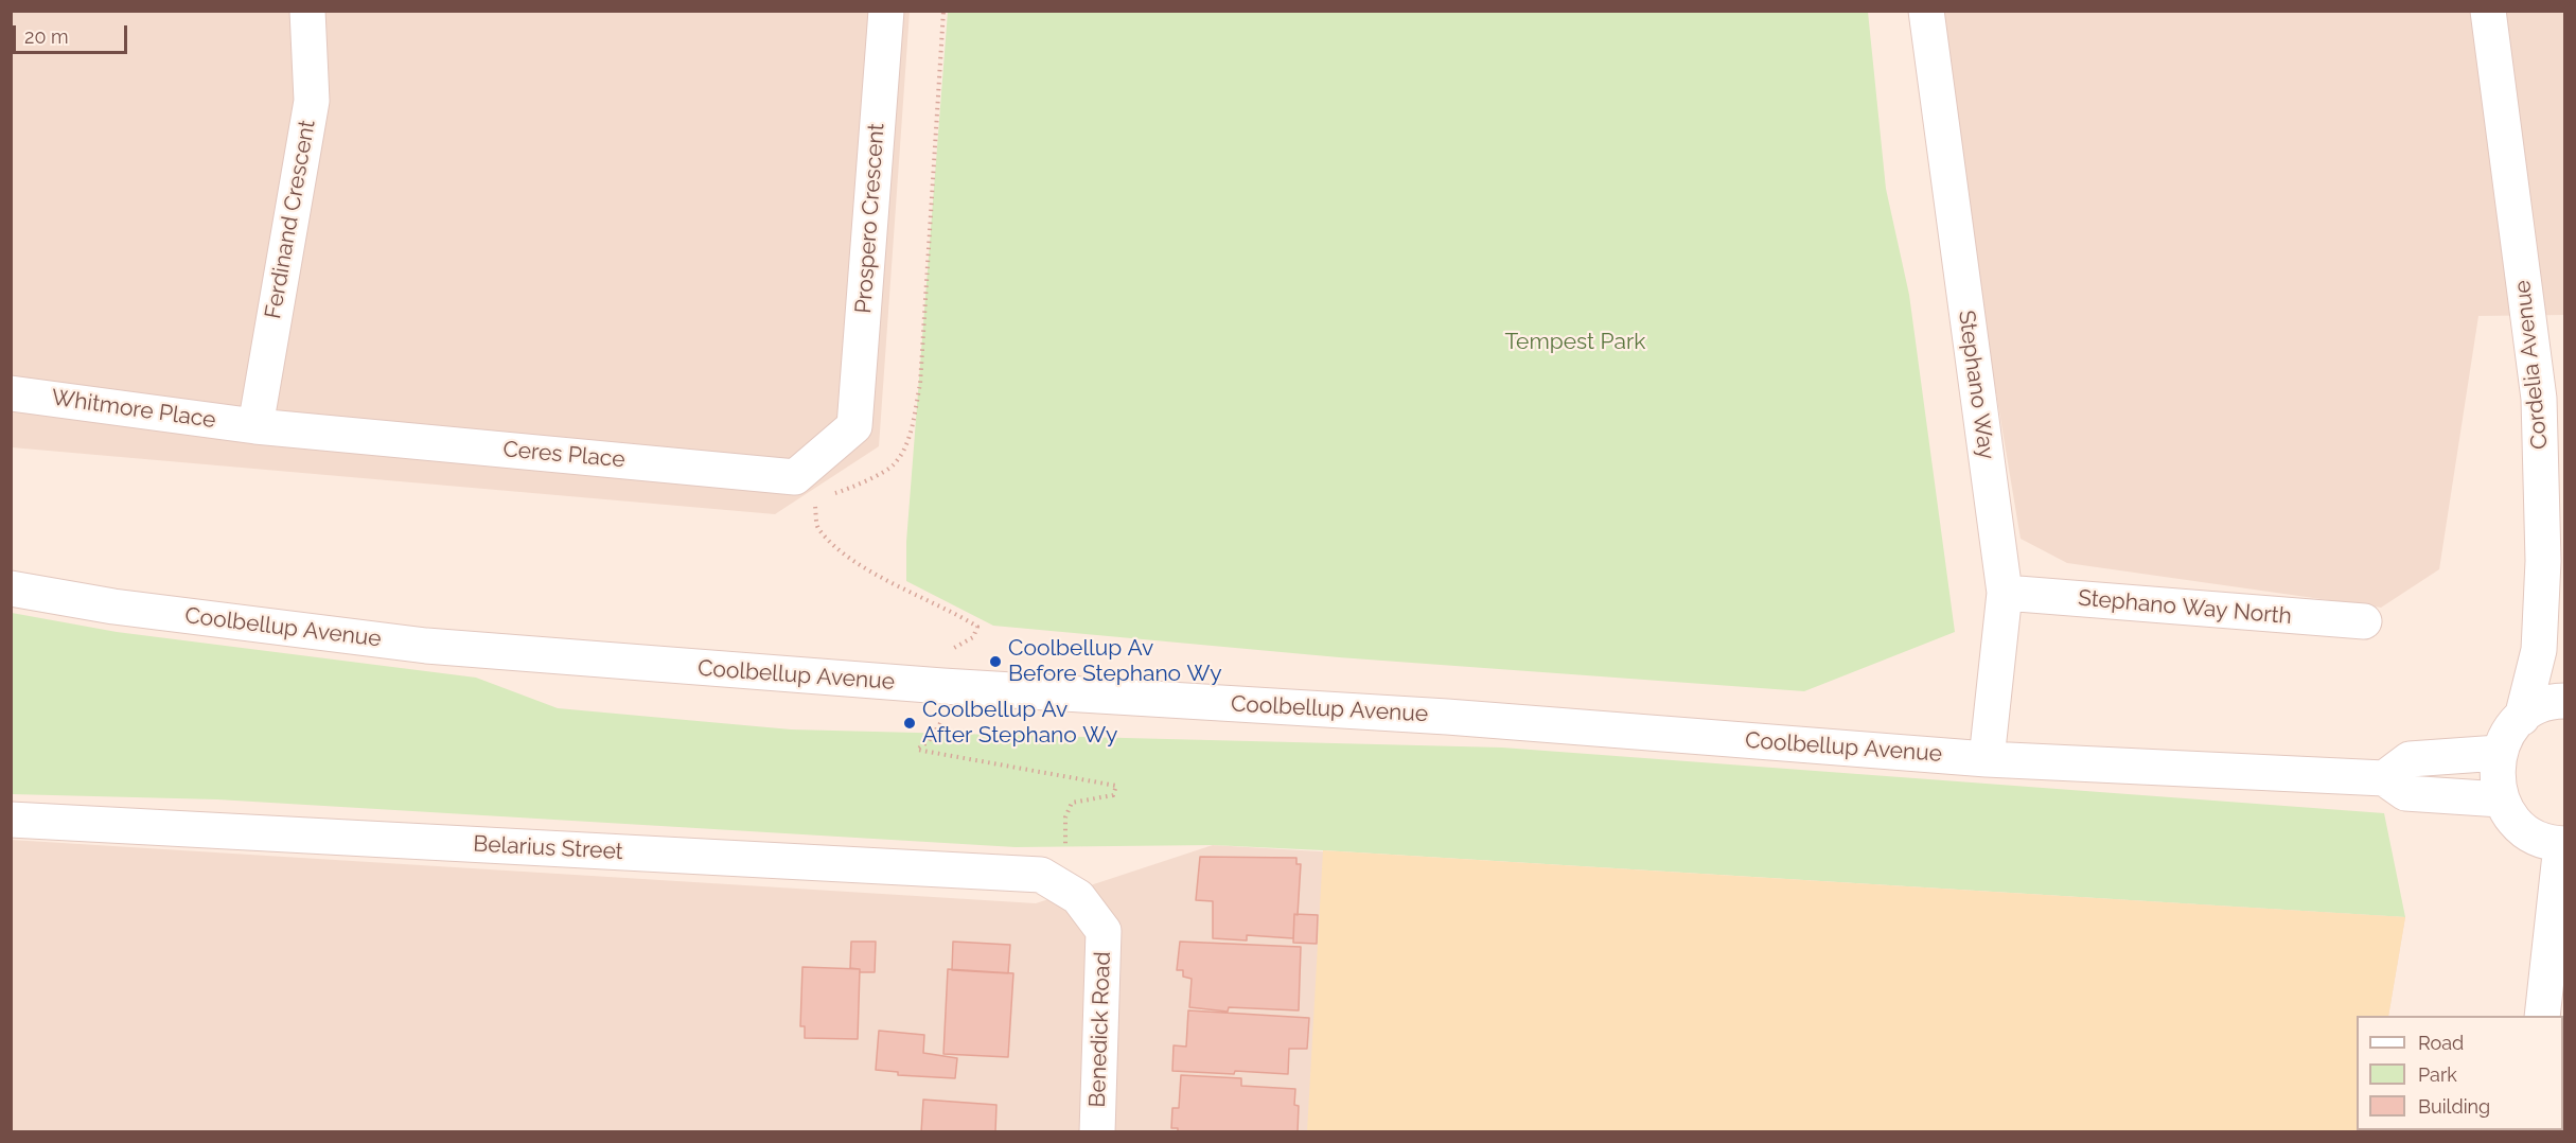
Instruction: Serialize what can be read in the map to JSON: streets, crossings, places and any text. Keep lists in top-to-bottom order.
{
  "streets": {
    "street": [
      "Prospero Crescent",
      "Ferdinand Crescent",
      "Cordelia Avenue",
      "Stephano Way",
      "Whitmore Place",
      "Ceres Place",
      "Stephano Way North",
      "Coolbellup Avenue",
      "Belarius Street",
      "Benedick Road"
    ]
  },
  "crossings": [
    ["Prospero Crescent", "Ceres Place"],
    ["Ferdinand Crescent", "Whitmore Place"],
    ["Ferdinand Crescent", "Ceres Place"],
    ["Stephano Way", "Stephano Way North"],
    ["Stephano Way", "Coolbellup Avenue"],
    ["Whitmore Place", "Ceres Place"],
    ["Belarius Street", "Benedick Road"]
  ],
  "parks": ["Tempest Park"],
  "places": ["Coolbellup Av Before Stephano Wy", "Coolbellup Av After Stephano Wy"],
  "legend": ["Road", "Park", "Building"],
  "scale_bar": "20 m"
}
